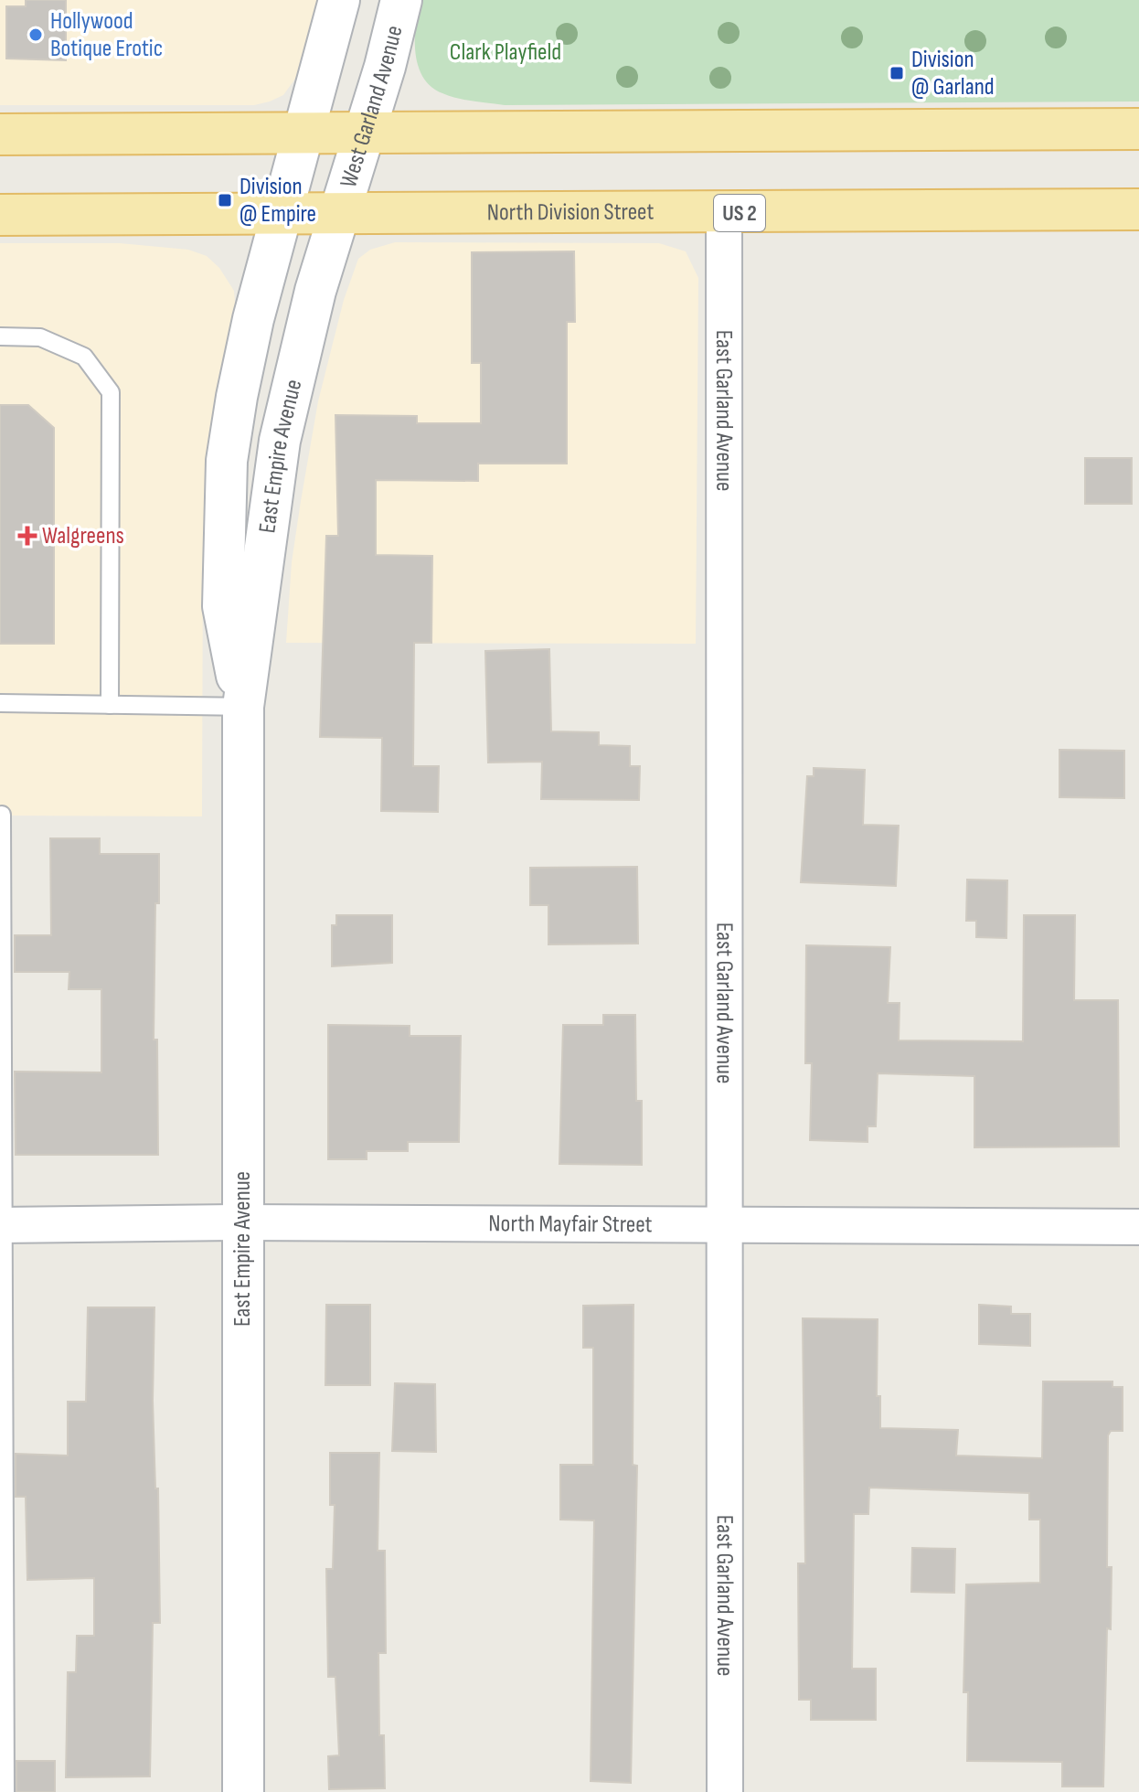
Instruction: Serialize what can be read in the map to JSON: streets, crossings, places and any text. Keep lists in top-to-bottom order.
{
  "streets": {
    "main road": ["North Division Street", "US 2"],
    "street": [
      "West Garland Avenue",
      "East Garland Avenue",
      "East Empire Avenue",
      "North Mayfair Street"
    ]
  },
  "crossings": [
    ["West Garland Avenue", "North Division Street"],
    ["West Garland Avenue", "East Empire Avenue"],
    ["North Division Street", "East Garland Avenue"],
    ["North Division Street", "East Empire Avenue"],
    ["East Garland Avenue", "North Mayfair Street"],
    ["East Empire Avenue", "North Mayfair Street"]
  ],
  "parks": ["Clark Playfield"],
  "places": {
    "other": ["Hollywood Botique Erotic"],
    "transit": ["Division @ Garland", "Division @ Empire"],
    "health": ["Walgreens"]
  }
}
